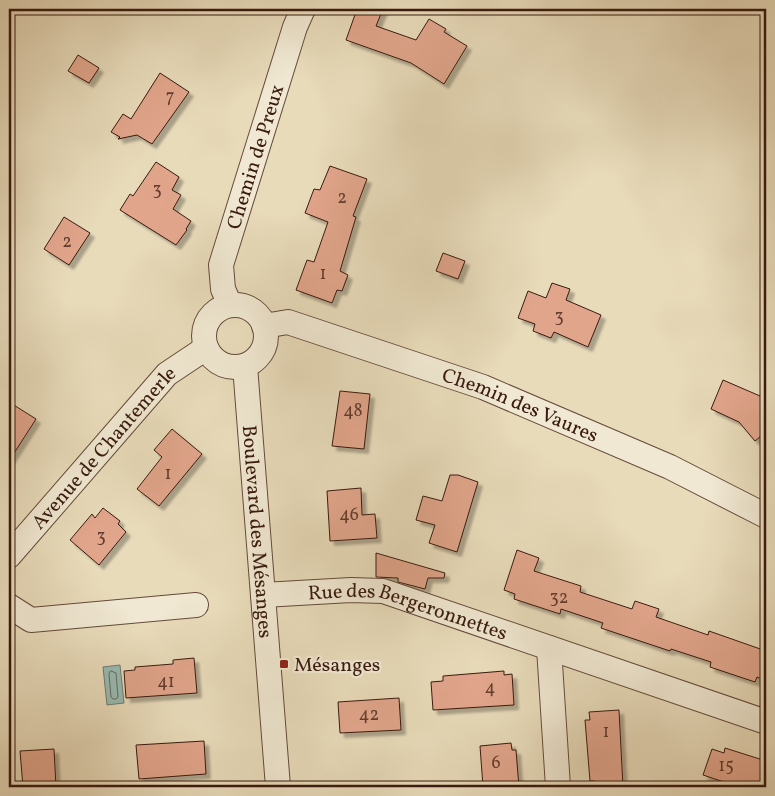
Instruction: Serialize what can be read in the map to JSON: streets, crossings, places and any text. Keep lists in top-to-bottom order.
{
  "streets": {
    "street": [
      "Chemin de Preux",
      "Chemin des Vaures",
      "Avenue de Chantemerle",
      "Boulevard des Mésanges",
      "Rue des Bergeronnettes"
    ]
  },
  "crossings": [
    ["Chemin de Preux", "Chemin des Vaures"],
    ["Chemin de Preux", "Avenue de Chantemerle"],
    ["Chemin de Preux", "Boulevard des Mésanges"],
    ["Chemin des Vaures", "Avenue de Chantemerle"],
    ["Chemin des Vaures", "Boulevard des Mésanges"],
    ["Avenue de Chantemerle", "Boulevard des Mésanges"],
    ["Boulevard des Mésanges", "Rue des Bergeronnettes"]
  ],
  "places": {
    "transit": ["Mésanges"]
  },
  "house_numbers": [
    "7",
    "3",
    "2",
    "2",
    "1",
    "3",
    "48",
    "1",
    "46",
    "3",
    "32",
    "41",
    "4",
    "42",
    "1",
    "6",
    "15"
  ]
}
